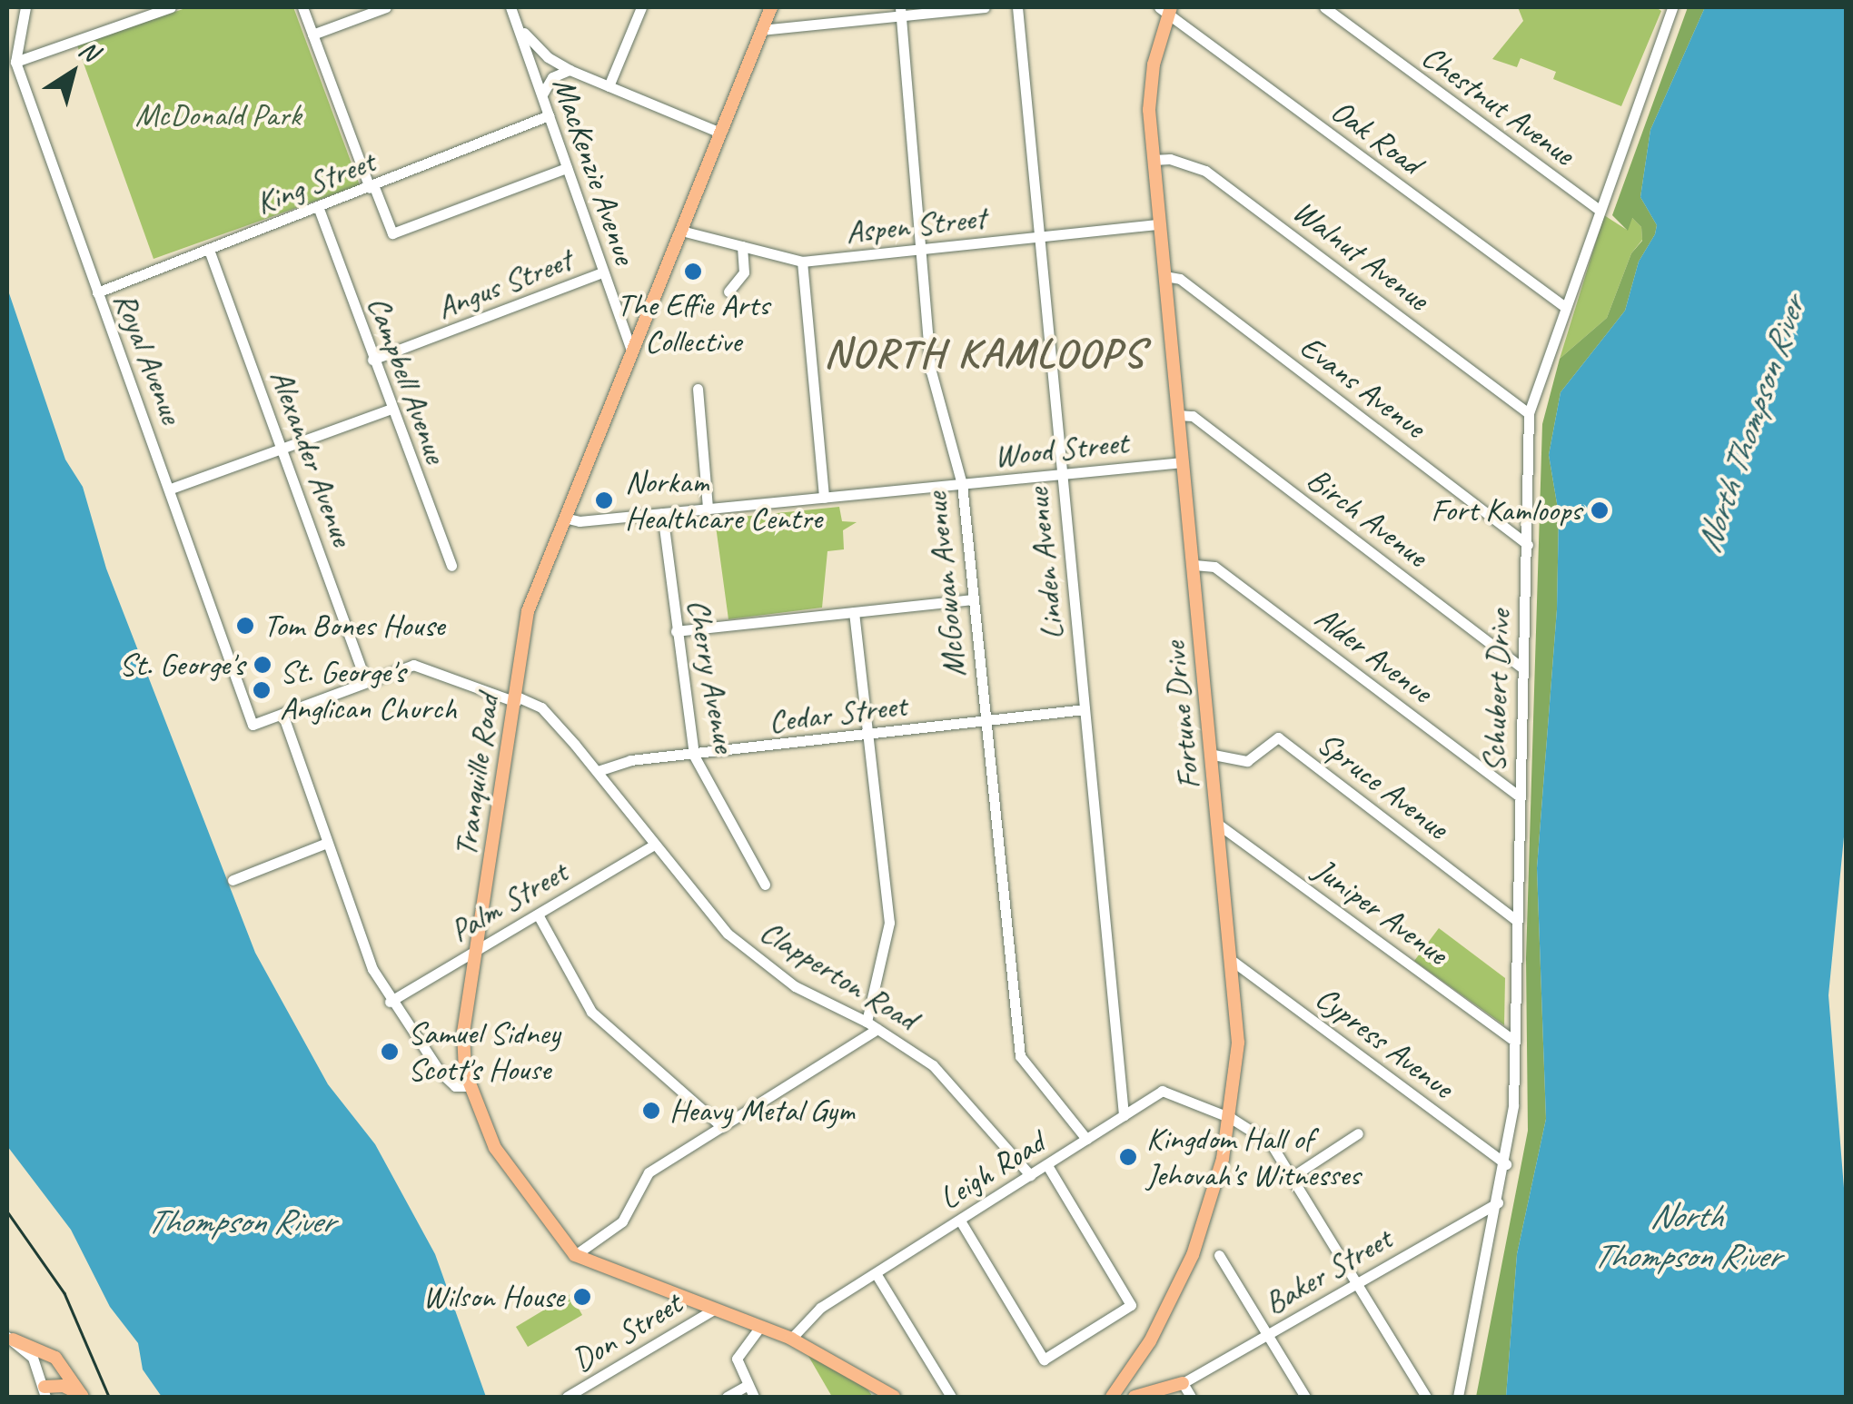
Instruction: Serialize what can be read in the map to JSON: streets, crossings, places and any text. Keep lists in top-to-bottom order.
{
  "streets": {
    "main road": ["Fortune Drive", "Tranquille Road"],
    "street": [
      "Chestnut Avenue",
      "Oak Road",
      "MacKenzie Avenue",
      "King Street",
      "Aspen Street",
      "Walnut Avenue",
      "Angus Street",
      "Royal Avenue",
      "Campbell Avenue",
      "Evans Avenue",
      "Wood Street",
      "Alexander Avenue",
      "Birch Avenue",
      "Linden Avenue",
      "McGowan Avenue",
      "Alder Avenue",
      "Cherry Avenue",
      "Schubert Drive",
      "Cedar Street",
      "Spruce Avenue",
      "Palm Street",
      "Juniper Avenue",
      "Clapperton Road",
      "Cypress Avenue",
      "Leigh Road",
      "Baker Street",
      "Don Street"
    ]
  },
  "crossings": [
    ["Chestnut Avenue", "Schubert Drive"],
    ["Oak Road", "Schubert Drive"],
    ["Oak Road", "Fortune Drive"],
    ["MacKenzie Avenue", "King Street"],
    ["MacKenzie Avenue", "Angus Street"],
    ["MacKenzie Avenue", "Tranquille Road"],
    ["King Street", "Royal Avenue"],
    ["King Street", "Campbell Avenue"],
    ["King Street", "Alexander Avenue"],
    ["Aspen Street", "Linden Avenue"],
    ["Aspen Street", "McGowan Avenue"],
    ["Aspen Street", "Fortune Drive"],
    ["Aspen Street", "Tranquille Road"],
    ["Walnut Avenue", "Schubert Drive"],
    ["Walnut Avenue", "Fortune Drive"],
    ["Angus Street", "Campbell Avenue"],
    ["Royal Avenue", "Clapperton Road"],
    ["Evans Avenue", "Schubert Drive"],
    ["Evans Avenue", "Fortune Drive"],
    ["Wood Street", "Linden Avenue"],
    ["Wood Street", "McGowan Avenue"],
    ["Wood Street", "Cherry Avenue"],
    ["Wood Street", "Fortune Drive"],
    ["Wood Street", "Tranquille Road"],
    ["Alexander Avenue", "Clapperton Road"],
    ["Birch Avenue", "Schubert Drive"],
    ["Birch Avenue", "Fortune Drive"],
    ["Linden Avenue", "Cedar Street"],
    ["Linden Avenue", "Leigh Road"],
    ["McGowan Avenue", "Cedar Street"],
    ["McGowan Avenue", "Leigh Road"],
    ["Alder Avenue", "Schubert Drive"],
    ["Alder Avenue", "Fortune Drive"],
    ["Cherry Avenue", "Cedar Street"],
    ["Schubert Drive", "Spruce Avenue"],
    ["Schubert Drive", "Juniper Avenue"],
    ["Schubert Drive", "Cypress Avenue"],
    ["Schubert Drive", "Baker Street"],
    ["Cedar Street", "Clapperton Road"],
    ["Fortune Drive", "Spruce Avenue"],
    ["Fortune Drive", "Juniper Avenue"],
    ["Fortune Drive", "Cypress Avenue"],
    ["Fortune Drive", "Leigh Road"],
    ["Tranquille Road", "Palm Street"],
    ["Tranquille Road", "Clapperton Road"],
    ["Palm Street", "Clapperton Road"],
    ["Clapperton Road", "Leigh Road"]
  ],
  "districts": ["NORTH KAMLOOPS"],
  "water": ["North Thompson River", "Thompson River"],
  "parks": ["McDonald Park"],
  "places": [
    "The Effie Arts Collective",
    "Norkam Healthcare Centre",
    "Fort Kamloops",
    "Tom Bones House",
    "St. George's",
    "St. George's Anglican Church",
    "Samuel Sidney Scott's House",
    "Heavy Metal Gym",
    "Kingdom Hall of Jehovah's Witnesses",
    "Wilson House"
  ],
  "north": "top right"
}
